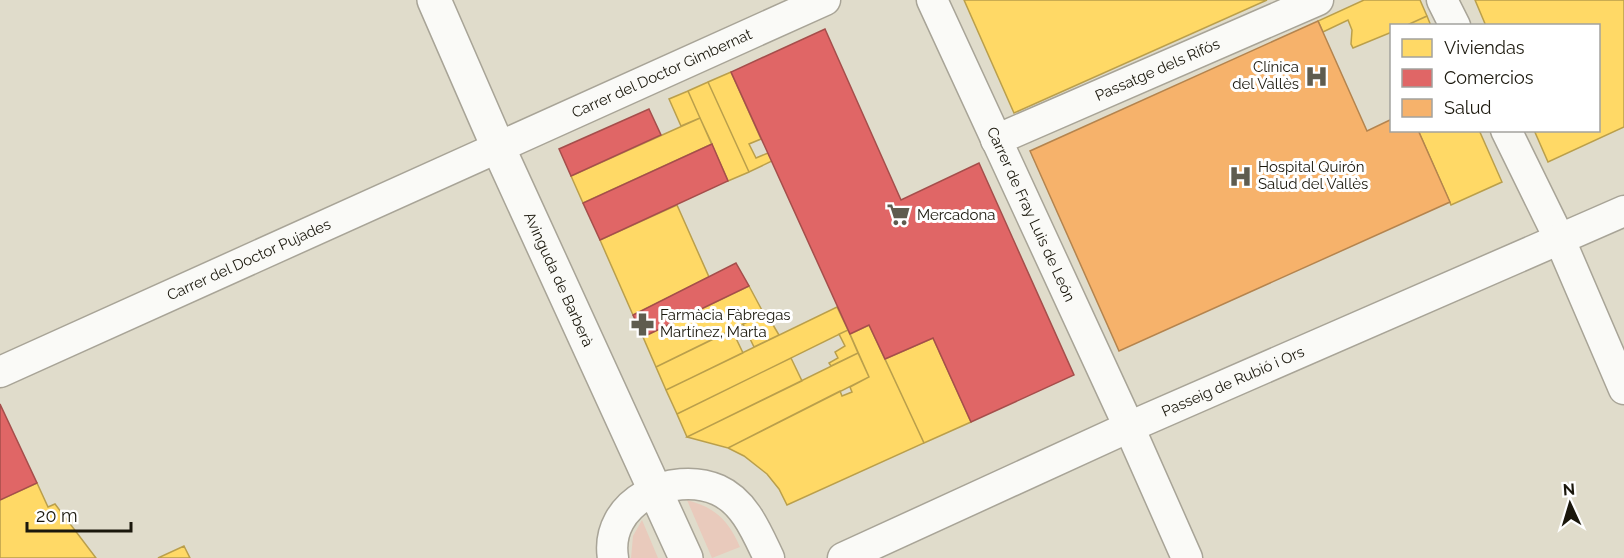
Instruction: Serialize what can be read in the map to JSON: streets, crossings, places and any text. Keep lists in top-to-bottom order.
{
  "streets": {
    "street": [
      "Passatge dels Rifós",
      "Carrer del Doctor Gimbernat",
      "Carrer de Fray Luis de León",
      "Carrer del Doctor Pujades",
      "Avinguda de Barberà",
      "Passeig de Rubió i Ors"
    ]
  },
  "crossings": [
    ["Passatge dels Rifós", "Carrer de Fray Luis de León"],
    ["Carrer del Doctor Gimbernat", "Carrer del Doctor Pujades"],
    ["Carrer del Doctor Gimbernat", "Avinguda de Barberà"],
    ["Carrer de Fray Luis de León", "Passeig de Rubió i Ors"],
    ["Carrer del Doctor Pujades", "Avinguda de Barberà"]
  ],
  "places": {
    "hospital": ["Clínica del Vallès", "Hospital Quirón Salud del Vallès"],
    "supermarket": ["Mercadona"],
    "pharmacy": ["Farmàcia Fàbregas Martínez, Marta"]
  },
  "legend": ["Viviendas", "Comercios", "Salud"],
  "scale_bar": "20 m",
  "north": "top"
}
